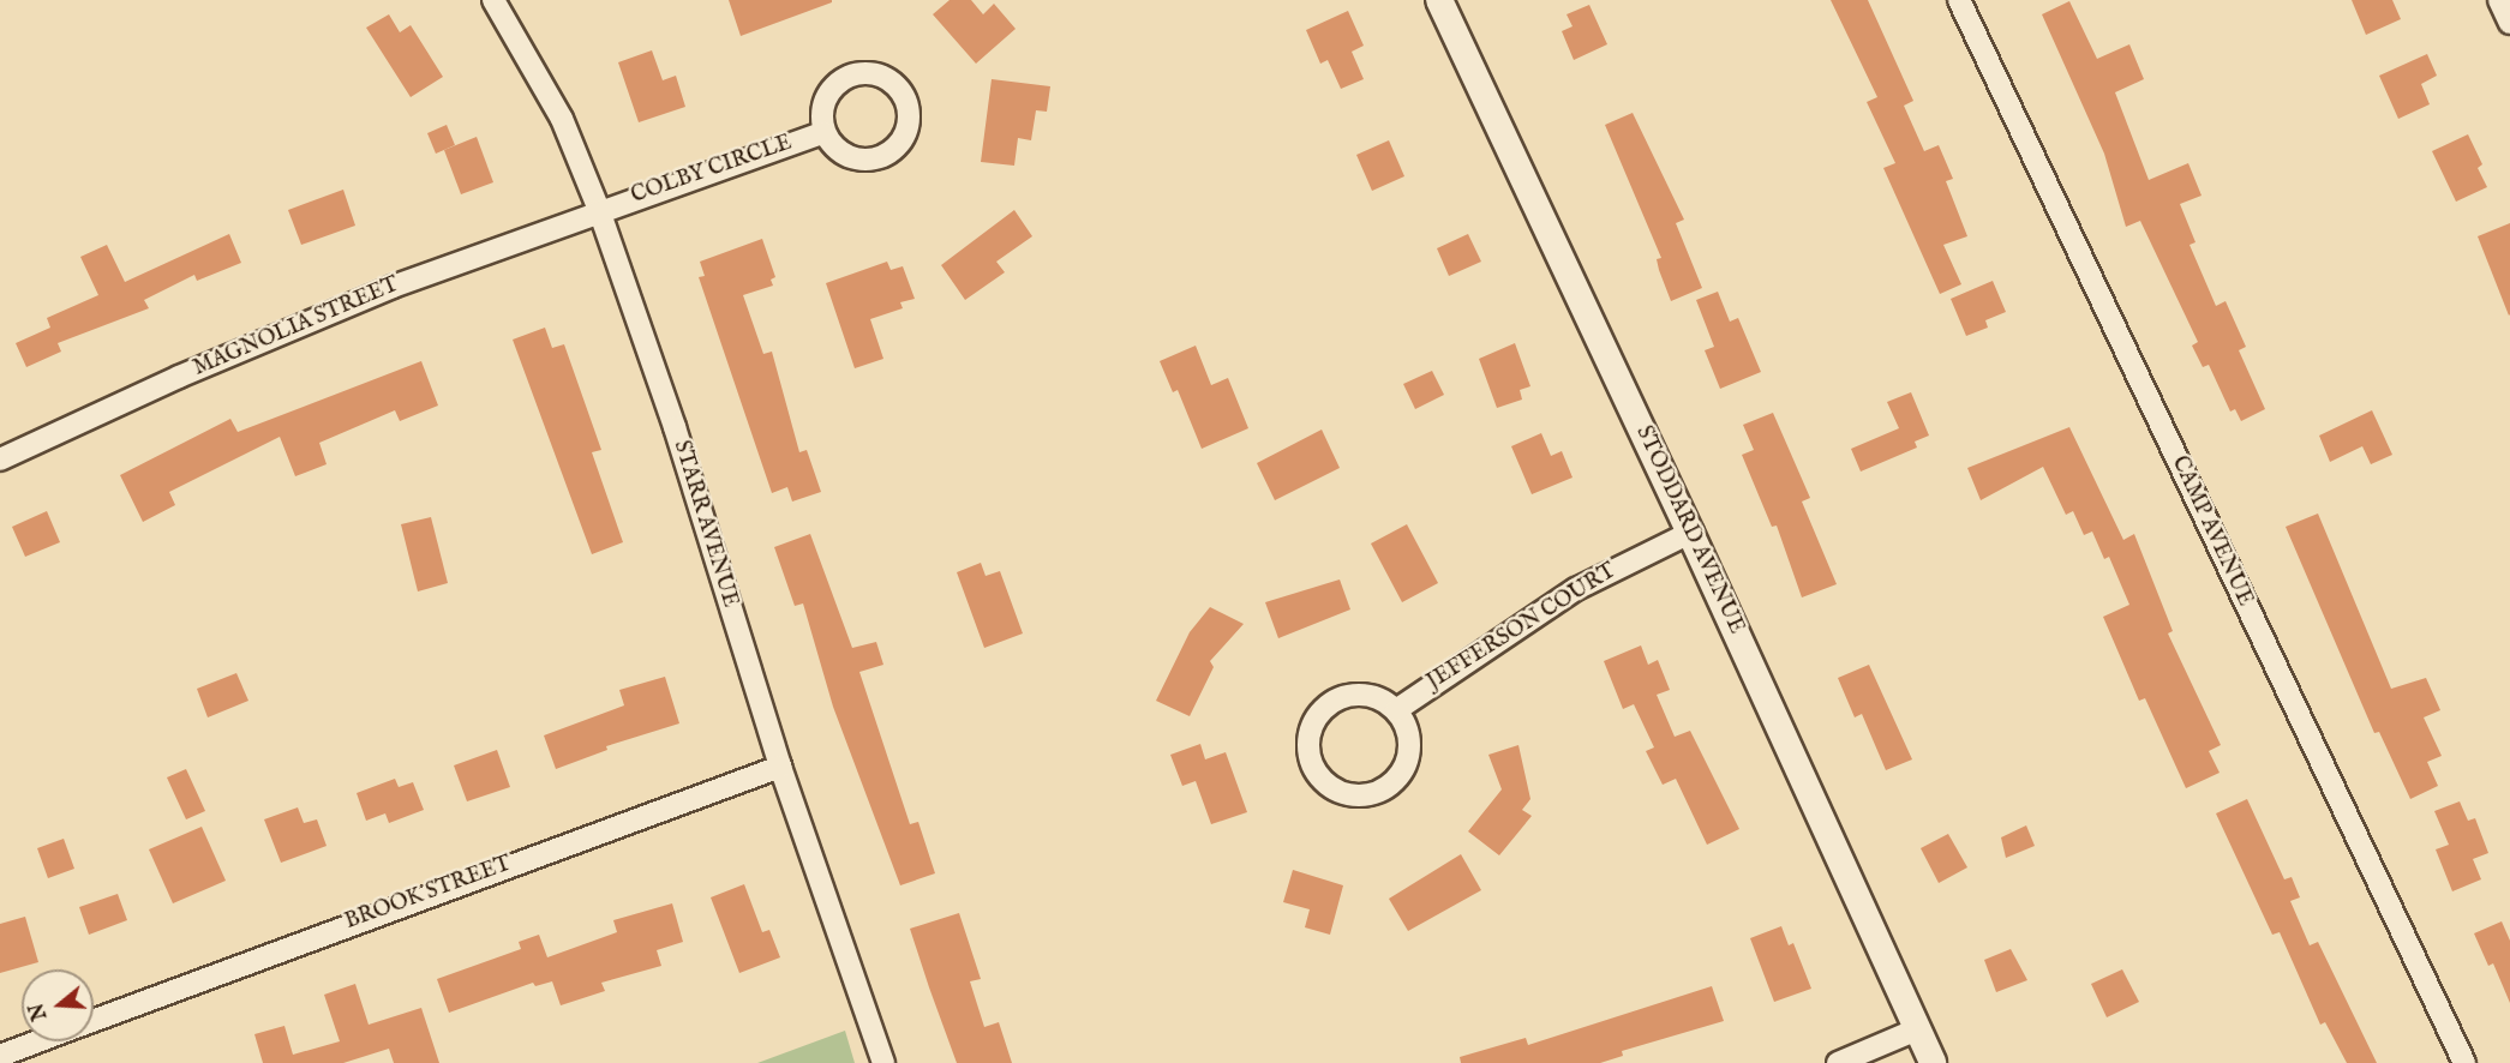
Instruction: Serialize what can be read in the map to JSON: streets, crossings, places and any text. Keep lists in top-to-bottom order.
{
  "streets": {
    "street": [
      "COLBY CIRCLE",
      "MAGNOLIA STREET",
      "STARR AVENUE",
      "STODDARD AVENUE",
      "CAMP AVENUE",
      "JEFFERSON COURT",
      "BROOK STREET"
    ]
  },
  "crossings": [
    ["COLBY CIRCLE", "MAGNOLIA STREET"],
    ["COLBY CIRCLE", "STARR AVENUE"],
    ["MAGNOLIA STREET", "STARR AVENUE"],
    ["STARR AVENUE", "BROOK STREET"],
    ["STODDARD AVENUE", "JEFFERSON COURT"]
  ],
  "north": "left"
}
